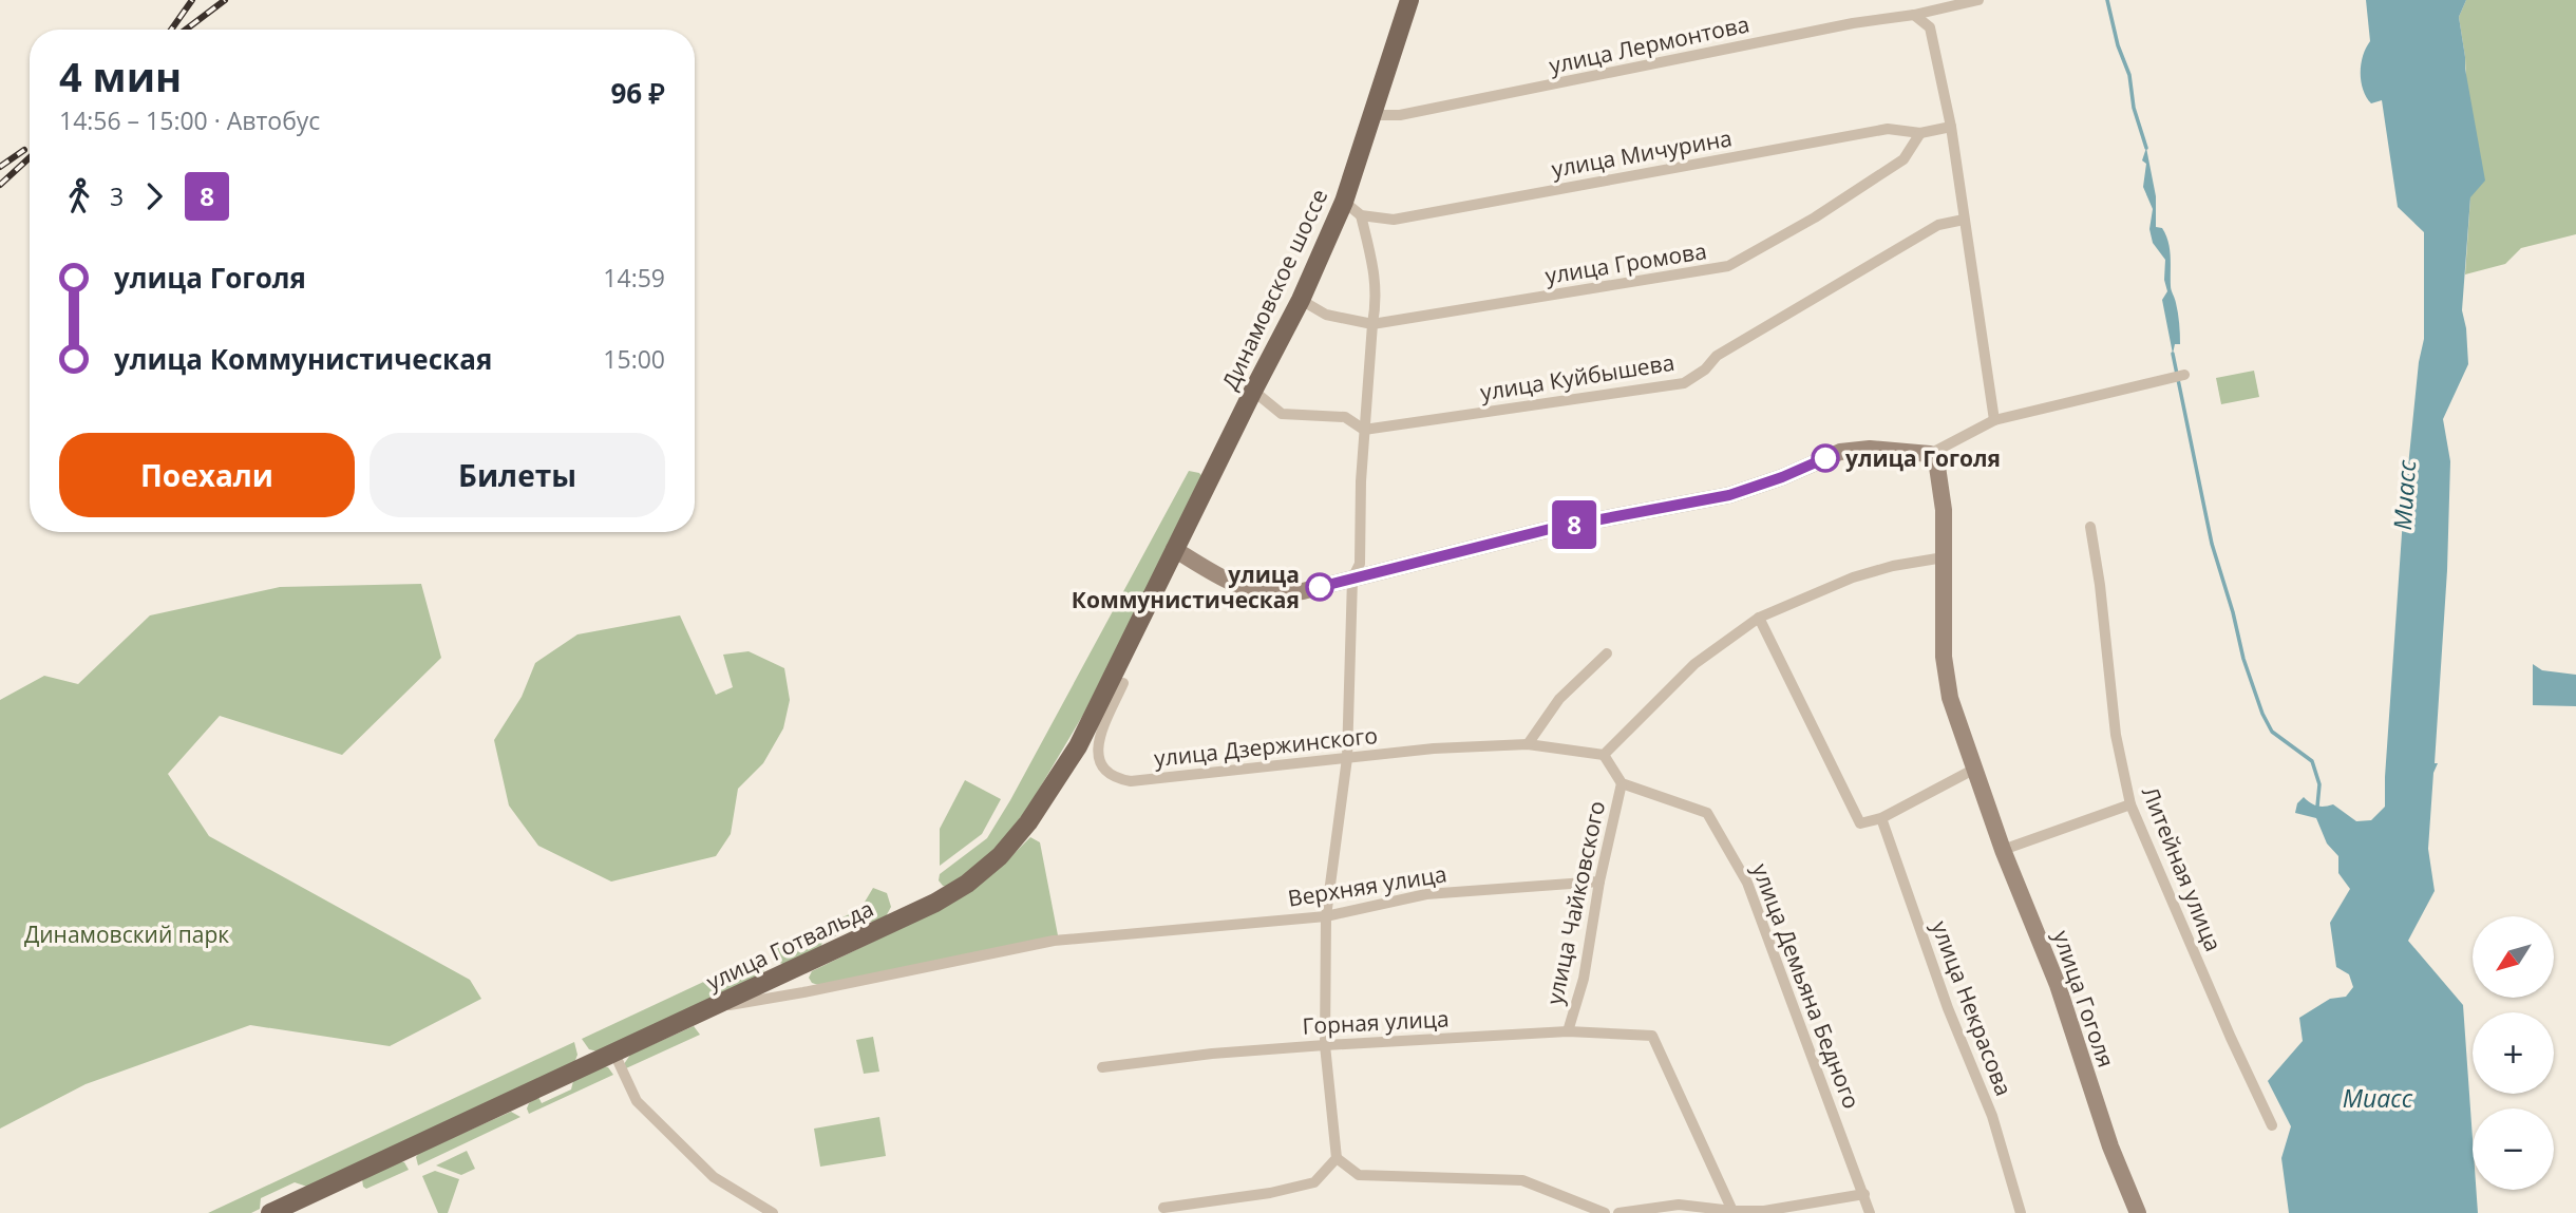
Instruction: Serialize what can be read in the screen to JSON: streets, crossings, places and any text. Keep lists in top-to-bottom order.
{
  "streets": {
    "main road": ["Динамовское шоссе", "улица Готвальда"],
    "street": [
      "улица Лермонтова",
      "улица Мичурина",
      "улица Громова",
      "улица Куйбышева",
      "улица Дзержинского",
      "Литейная улица",
      "Верхняя улица",
      "улица Чайковского",
      "улица Демьяна Бедного",
      "улица Гоголя",
      "улица Некрасова",
      "Горная улица"
    ]
  },
  "crossings": [
    ["улица Лермонтова", "Динамовское шоссе"],
    ["улица Мичурина", "улица Громова"],
    ["улица Громова", "Динамовское шоссе"],
    ["Динамовское шоссе", "улица Готвальда"],
    ["Верхняя улица", "улица Чайковского"],
    ["Верхняя улица", "улица Готвальда"],
    ["улица Чайковского", "улица Демьяна Бедного"],
    ["улица Чайковского", "Горная улица"]
  ],
  "water": ["Миасс"],
  "parks": ["Динамовский парк"],
  "places": ["улица Гоголя", "улица Коммунистическая"],
  "lines": ["bus line 8"],
  "north": "bottom left",
  "page": {
    "on_map": "8",
    "heading": ["4 мин", "14:56 – 15:00 · Автобус", "96 ₽"],
    "legs": ["3", "8"],
    "list": [
      {
        "name": "улица Гоголя",
        "value": "14:59"
      },
      {
        "name": "улица Коммунистическая",
        "value": "15:00"
      }
    ],
    "buttons": ["Поехали", "Билеты"],
    "map_buttons": ["+", "−"]
  }
}
